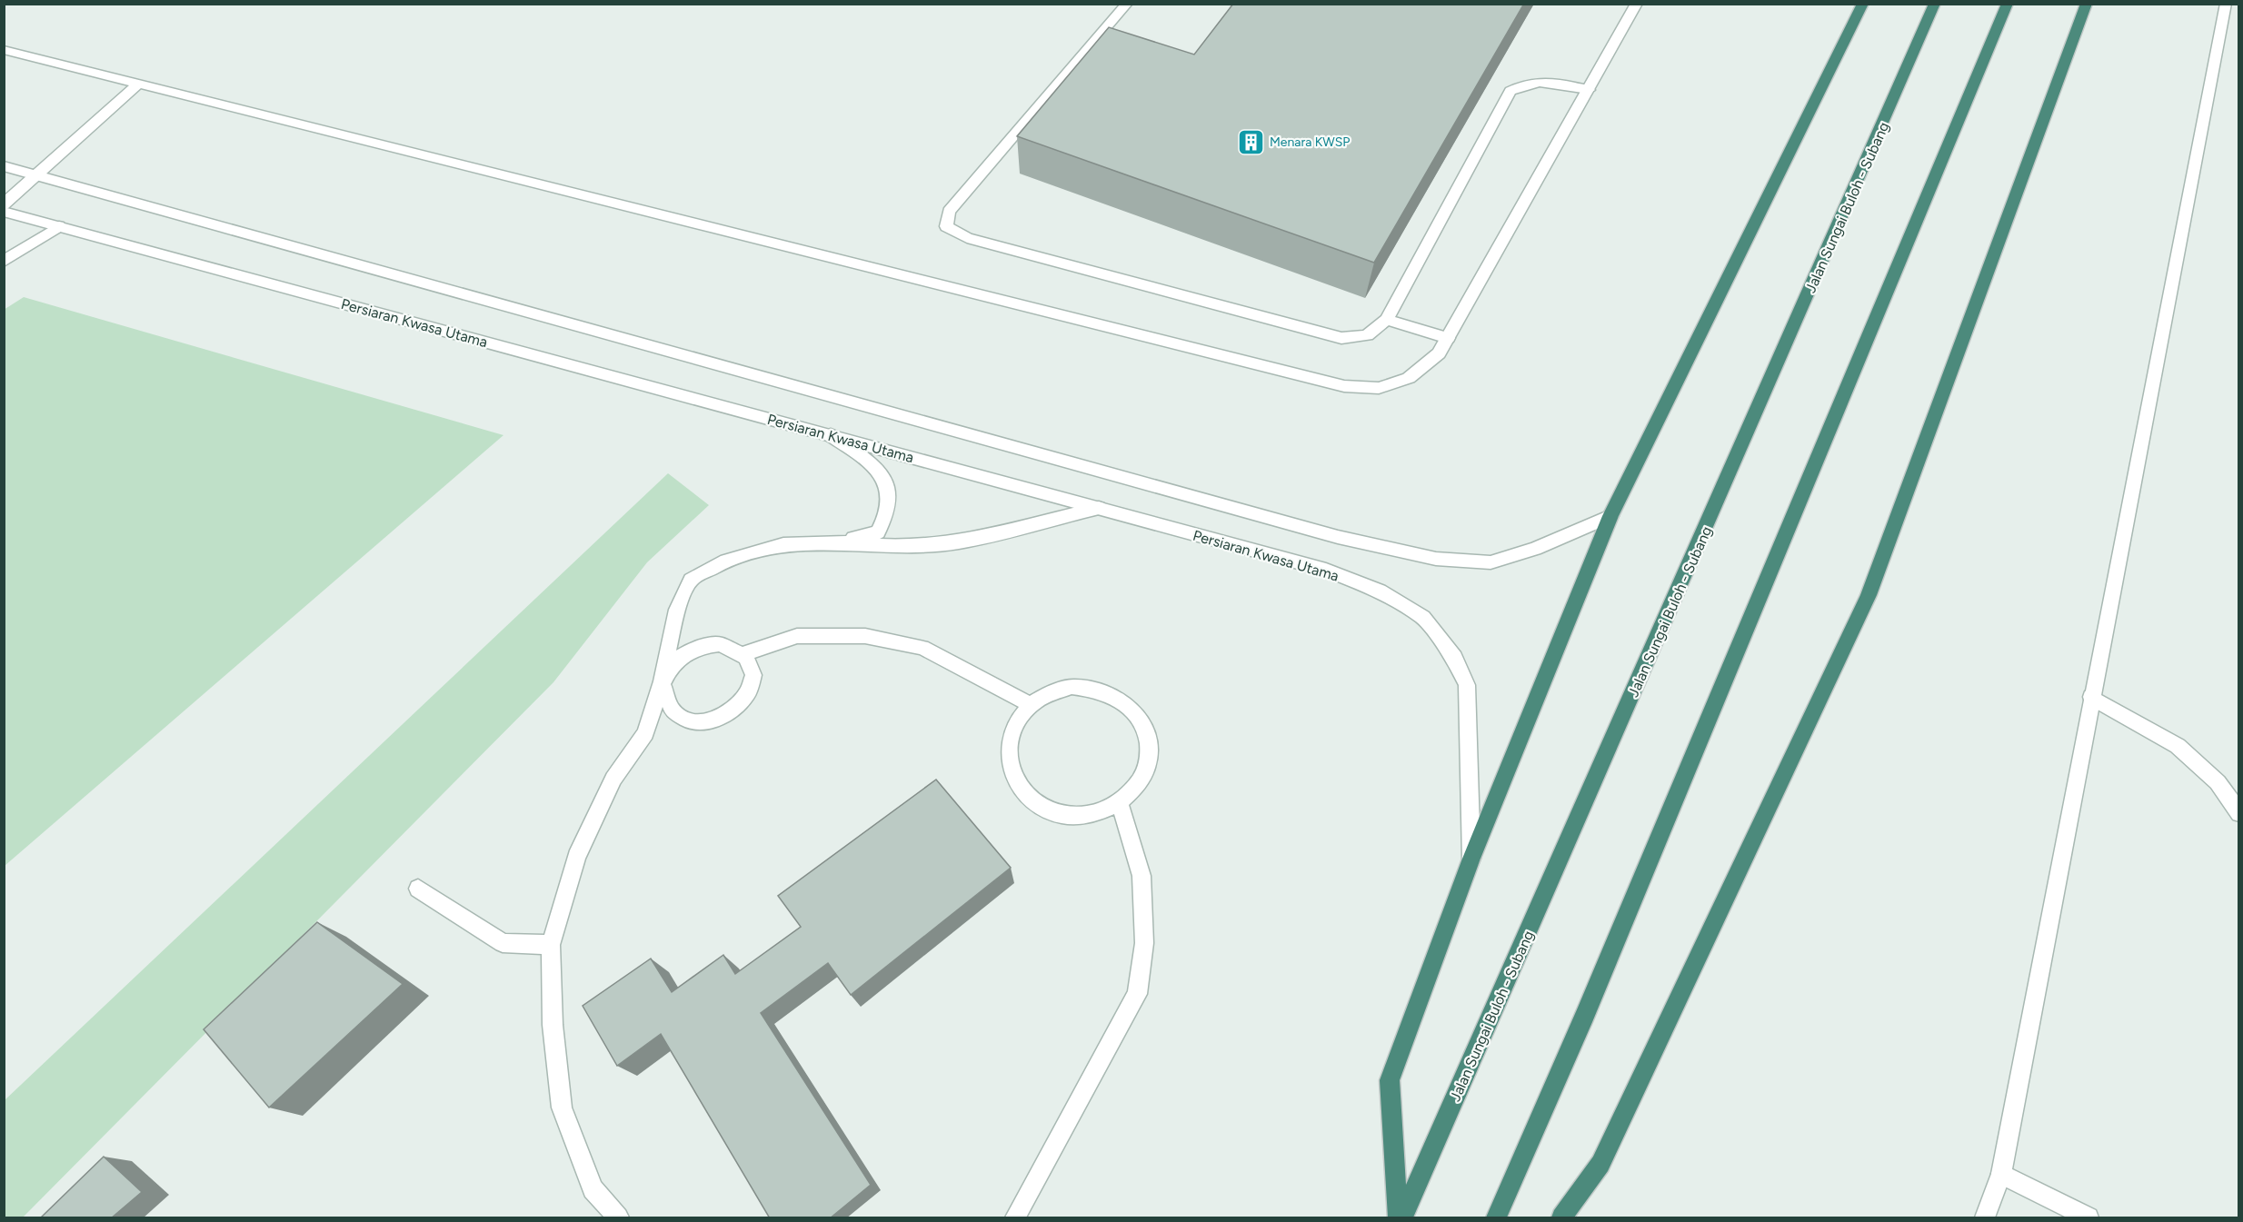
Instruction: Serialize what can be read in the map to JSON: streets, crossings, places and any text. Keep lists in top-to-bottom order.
{
  "streets": {
    "highway": ["Jalan Sungai Buloh - Subang"],
    "street": ["Persiaran Kwasa Utama"]
  },
  "crossings": [
    ["Jalan Sungai Buloh - Subang", "Persiaran Kwasa Utama"]
  ],
  "places": {
    "building": ["Menara KWSP"]
  }
}
